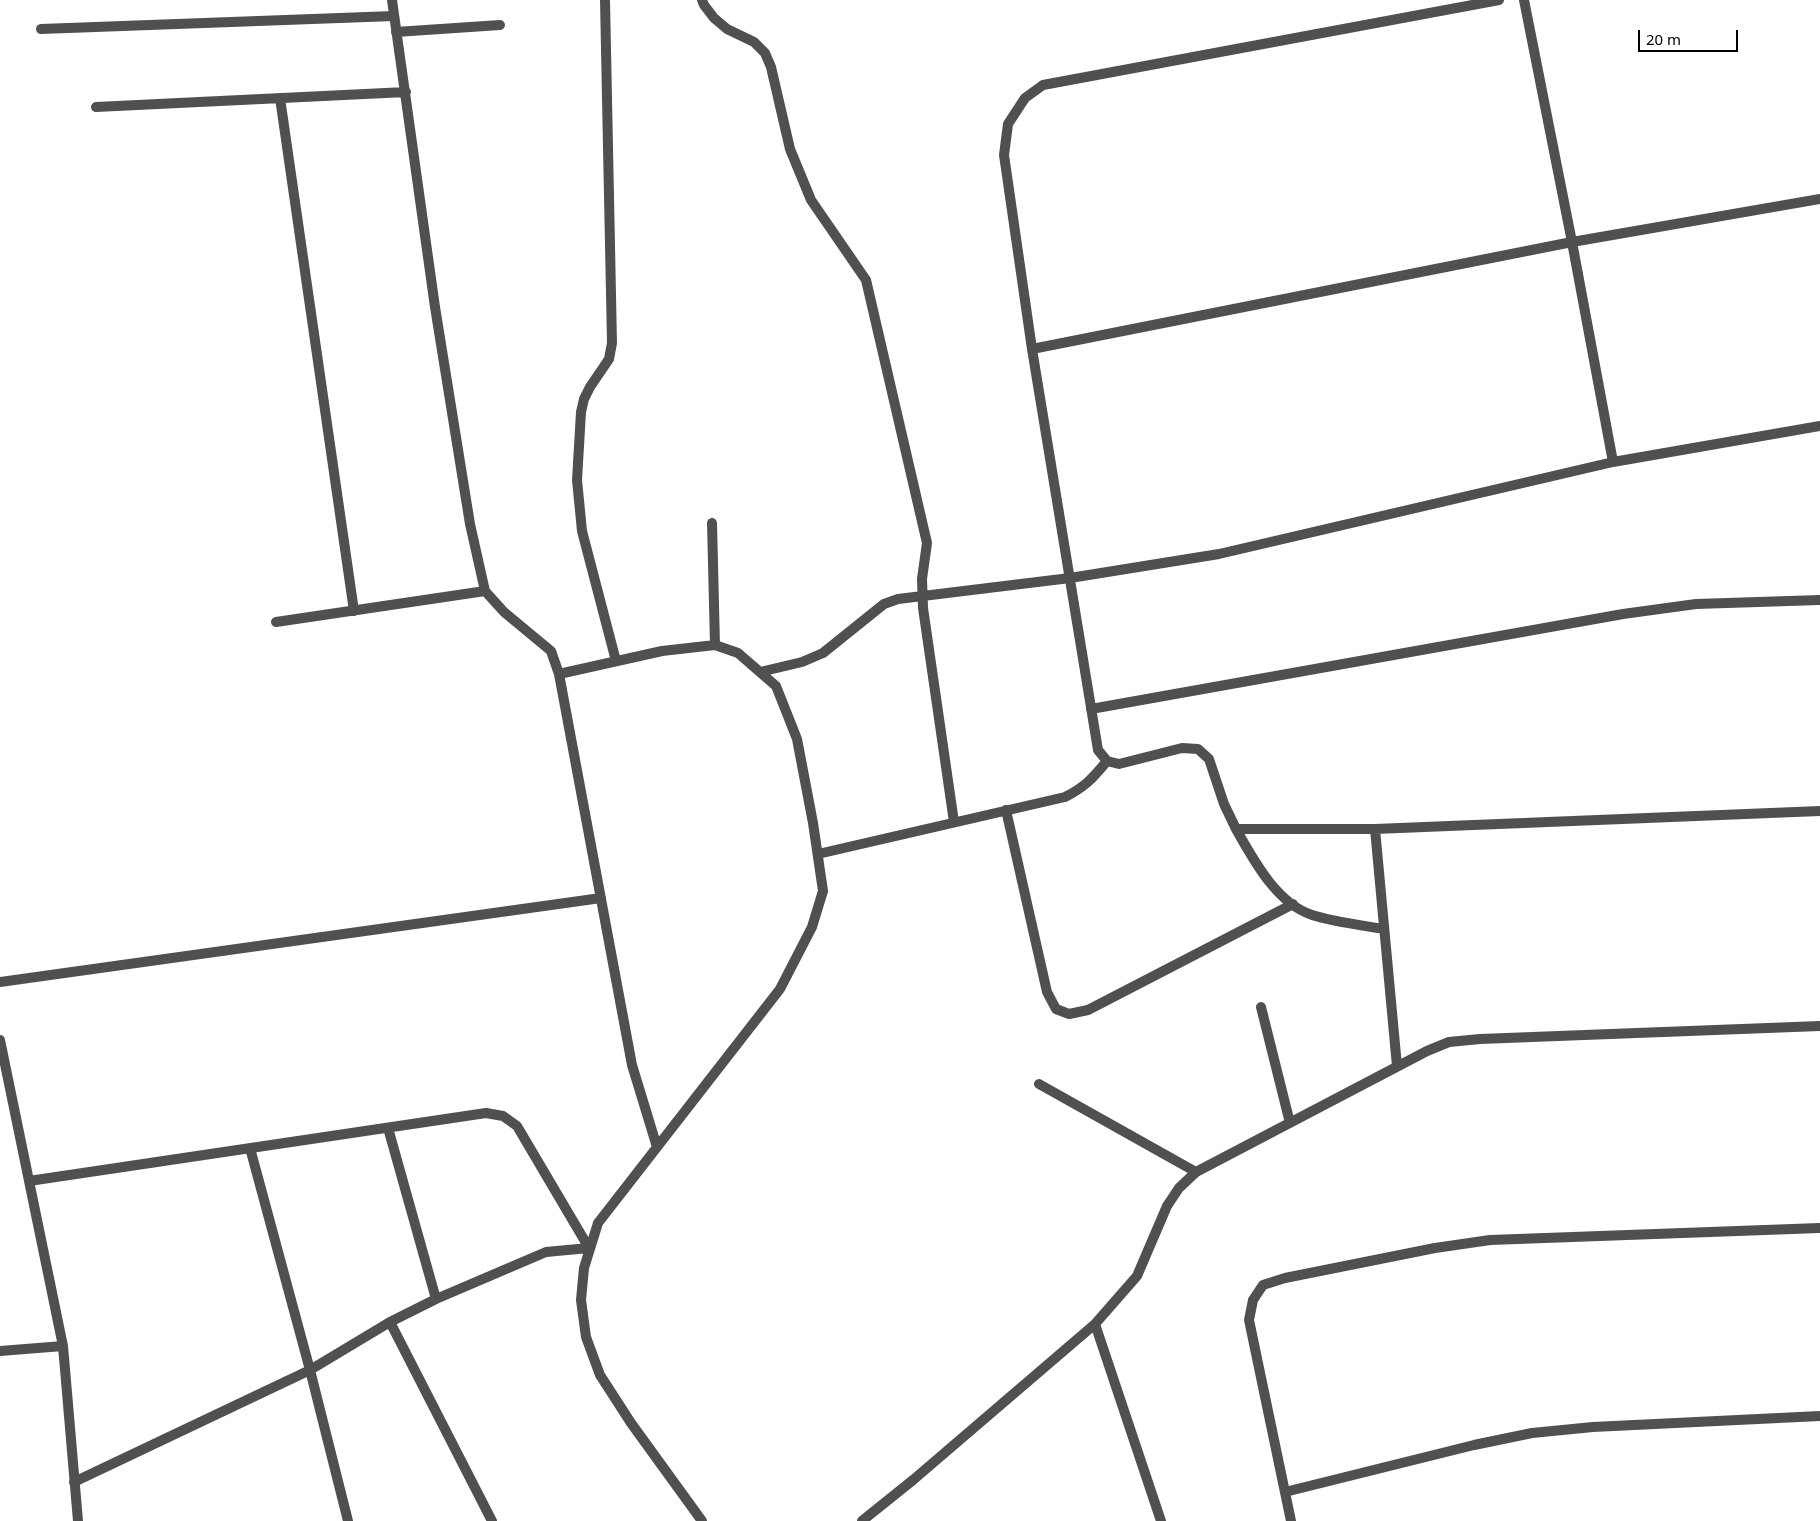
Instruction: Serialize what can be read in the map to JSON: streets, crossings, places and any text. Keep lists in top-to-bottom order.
{
  "scale_bar": "20 m"
}
